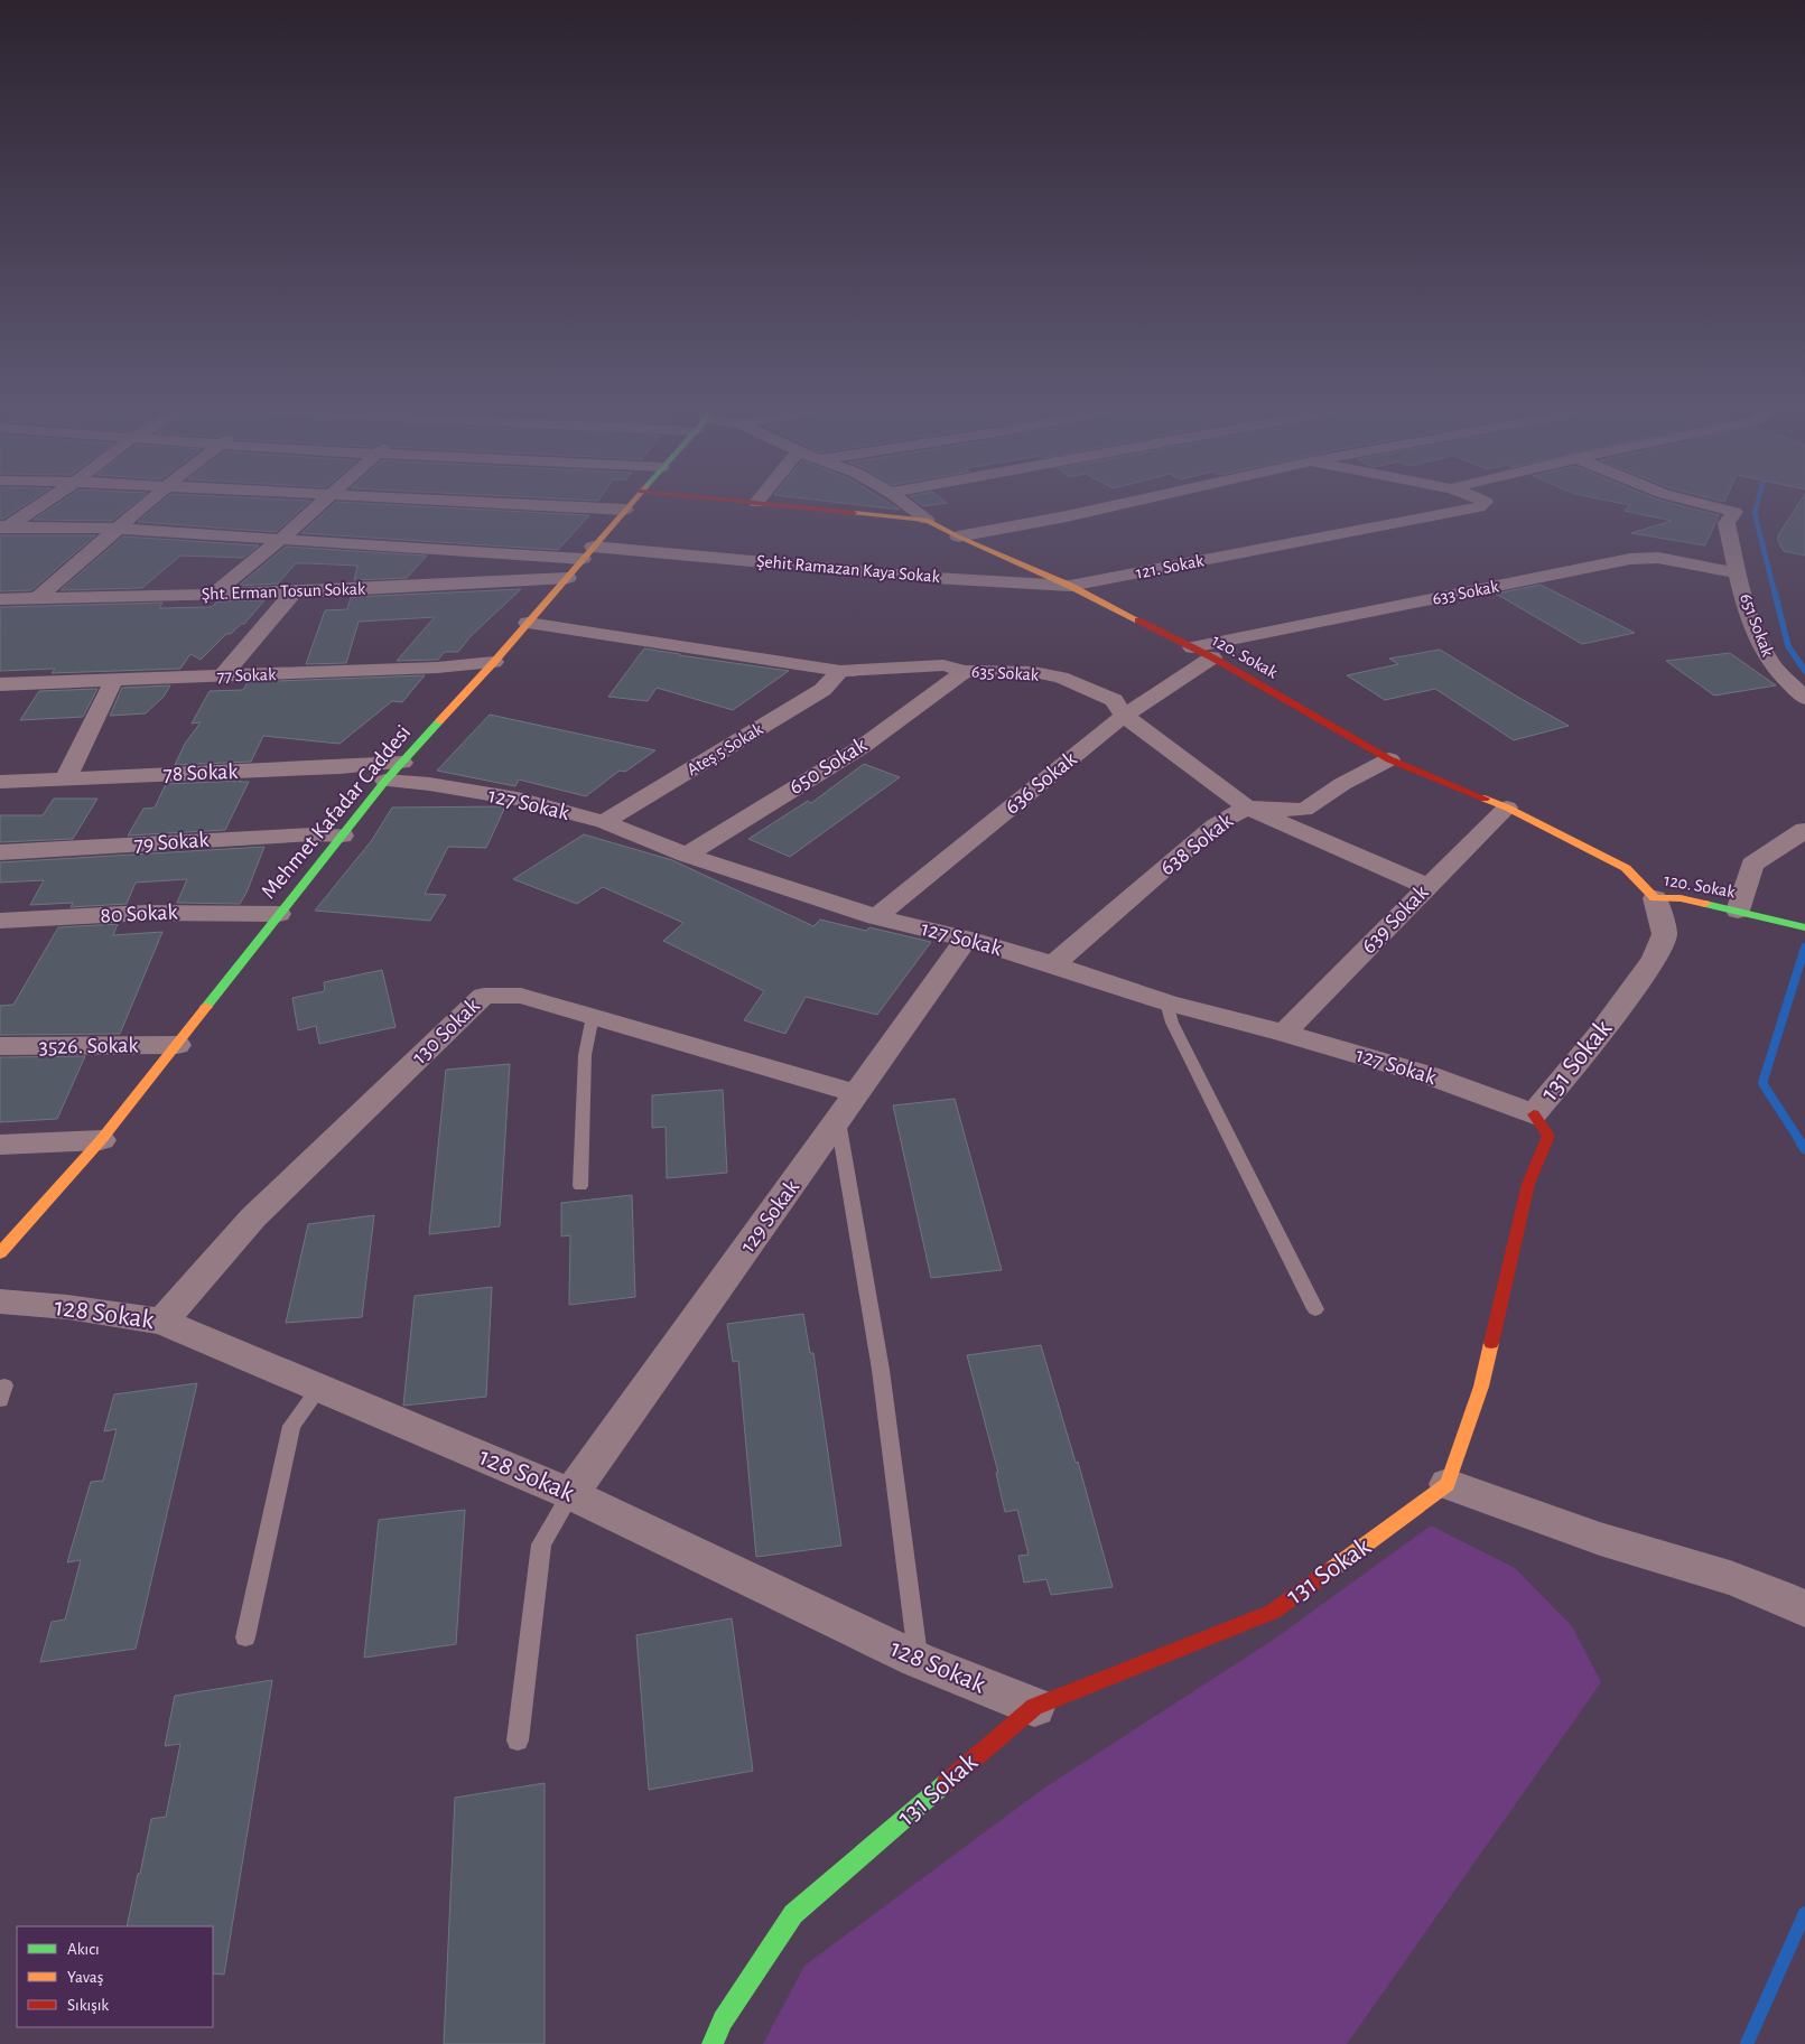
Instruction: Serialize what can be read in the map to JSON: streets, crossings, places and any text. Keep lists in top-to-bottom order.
{
  "streets": {
    "street": [
      "121. Sokak",
      "Şehit Ramazan Kaya Sokak",
      "Şht. Erman Tosun Sokak",
      "633 Sokak",
      "651 Sokak",
      "120. Sokak",
      "635 Sokak",
      "77 Sokak",
      "Ateş 5 Sokak",
      "650 Sokak",
      "78 Sokak",
      "636 Sokak",
      "127 Sokak",
      "Mehmet Kafadar Caddesi",
      "79 Sokak",
      "638 Sokak",
      "80 Sokak",
      "639 Sokak",
      "130 Sokak",
      "3526. Sokak",
      "131 Sokak",
      "129 Sokak",
      "128 Sokak"
    ]
  },
  "crossings": [
    ["121. Sokak", "Şehit Ramazan Kaya Sokak"],
    ["121. Sokak", "120. Sokak"],
    ["Şehit Ramazan Kaya Sokak", "120. Sokak"],
    ["Şehit Ramazan Kaya Sokak", "Mehmet Kafadar Caddesi"],
    ["Şht. Erman Tosun Sokak", "Mehmet Kafadar Caddesi"],
    ["633 Sokak", "651 Sokak"],
    ["633 Sokak", "120. Sokak"],
    ["633 Sokak", "636 Sokak"],
    ["120. Sokak", "636 Sokak"],
    ["120. Sokak", "638 Sokak"],
    ["120. Sokak", "639 Sokak"],
    ["120. Sokak", "131 Sokak"],
    ["635 Sokak", "Ateş 5 Sokak"],
    ["635 Sokak", "650 Sokak"],
    ["635 Sokak", "636 Sokak"],
    ["635 Sokak", "Mehmet Kafadar Caddesi"],
    ["635 Sokak", "638 Sokak"],
    ["635 Sokak", "639 Sokak"],
    ["77 Sokak", "Mehmet Kafadar Caddesi"],
    ["Ateş 5 Sokak", "127 Sokak"],
    ["650 Sokak", "127 Sokak"],
    ["78 Sokak", "127 Sokak"],
    ["78 Sokak", "Mehmet Kafadar Caddesi"],
    ["636 Sokak", "127 Sokak"],
    ["127 Sokak", "Mehmet Kafadar Caddesi"],
    ["127 Sokak", "638 Sokak"],
    ["127 Sokak", "639 Sokak"],
    ["127 Sokak", "131 Sokak"],
    ["127 Sokak", "129 Sokak"],
    ["Mehmet Kafadar Caddesi", "79 Sokak"],
    ["Mehmet Kafadar Caddesi", "80 Sokak"],
    ["Mehmet Kafadar Caddesi", "3526. Sokak"],
    ["130 Sokak", "129 Sokak"],
    ["130 Sokak", "128 Sokak"],
    ["131 Sokak", "128 Sokak"],
    ["129 Sokak", "128 Sokak"]
  ],
  "legend": ["Akıcı", "Yavaş", "Sıkışık"]
}
